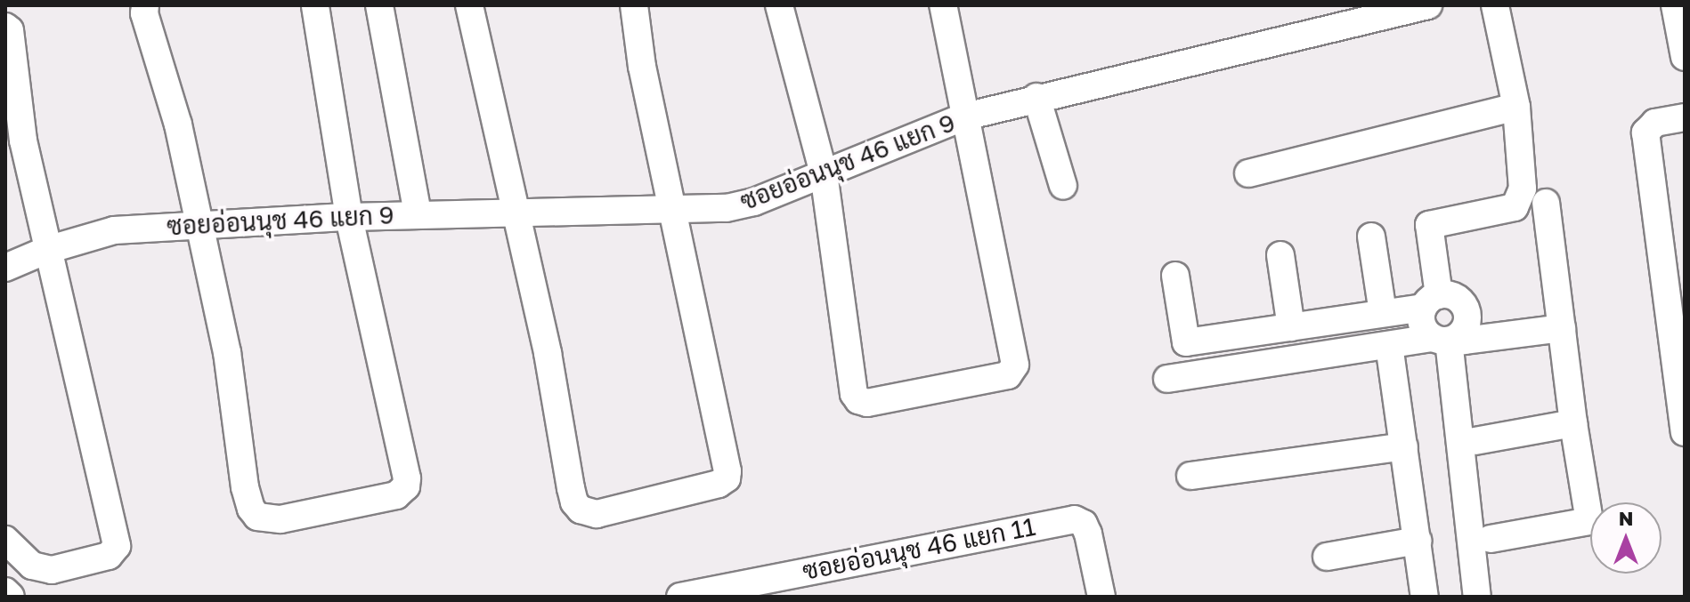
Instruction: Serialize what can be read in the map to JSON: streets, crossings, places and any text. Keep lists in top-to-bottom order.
{
  "streets": {
    "street": ["ซอยอ่อนนุช 46 แยก 9", "ซอยอ่อนนุช 46 แยก 11"]
  },
  "north": "top"
}
